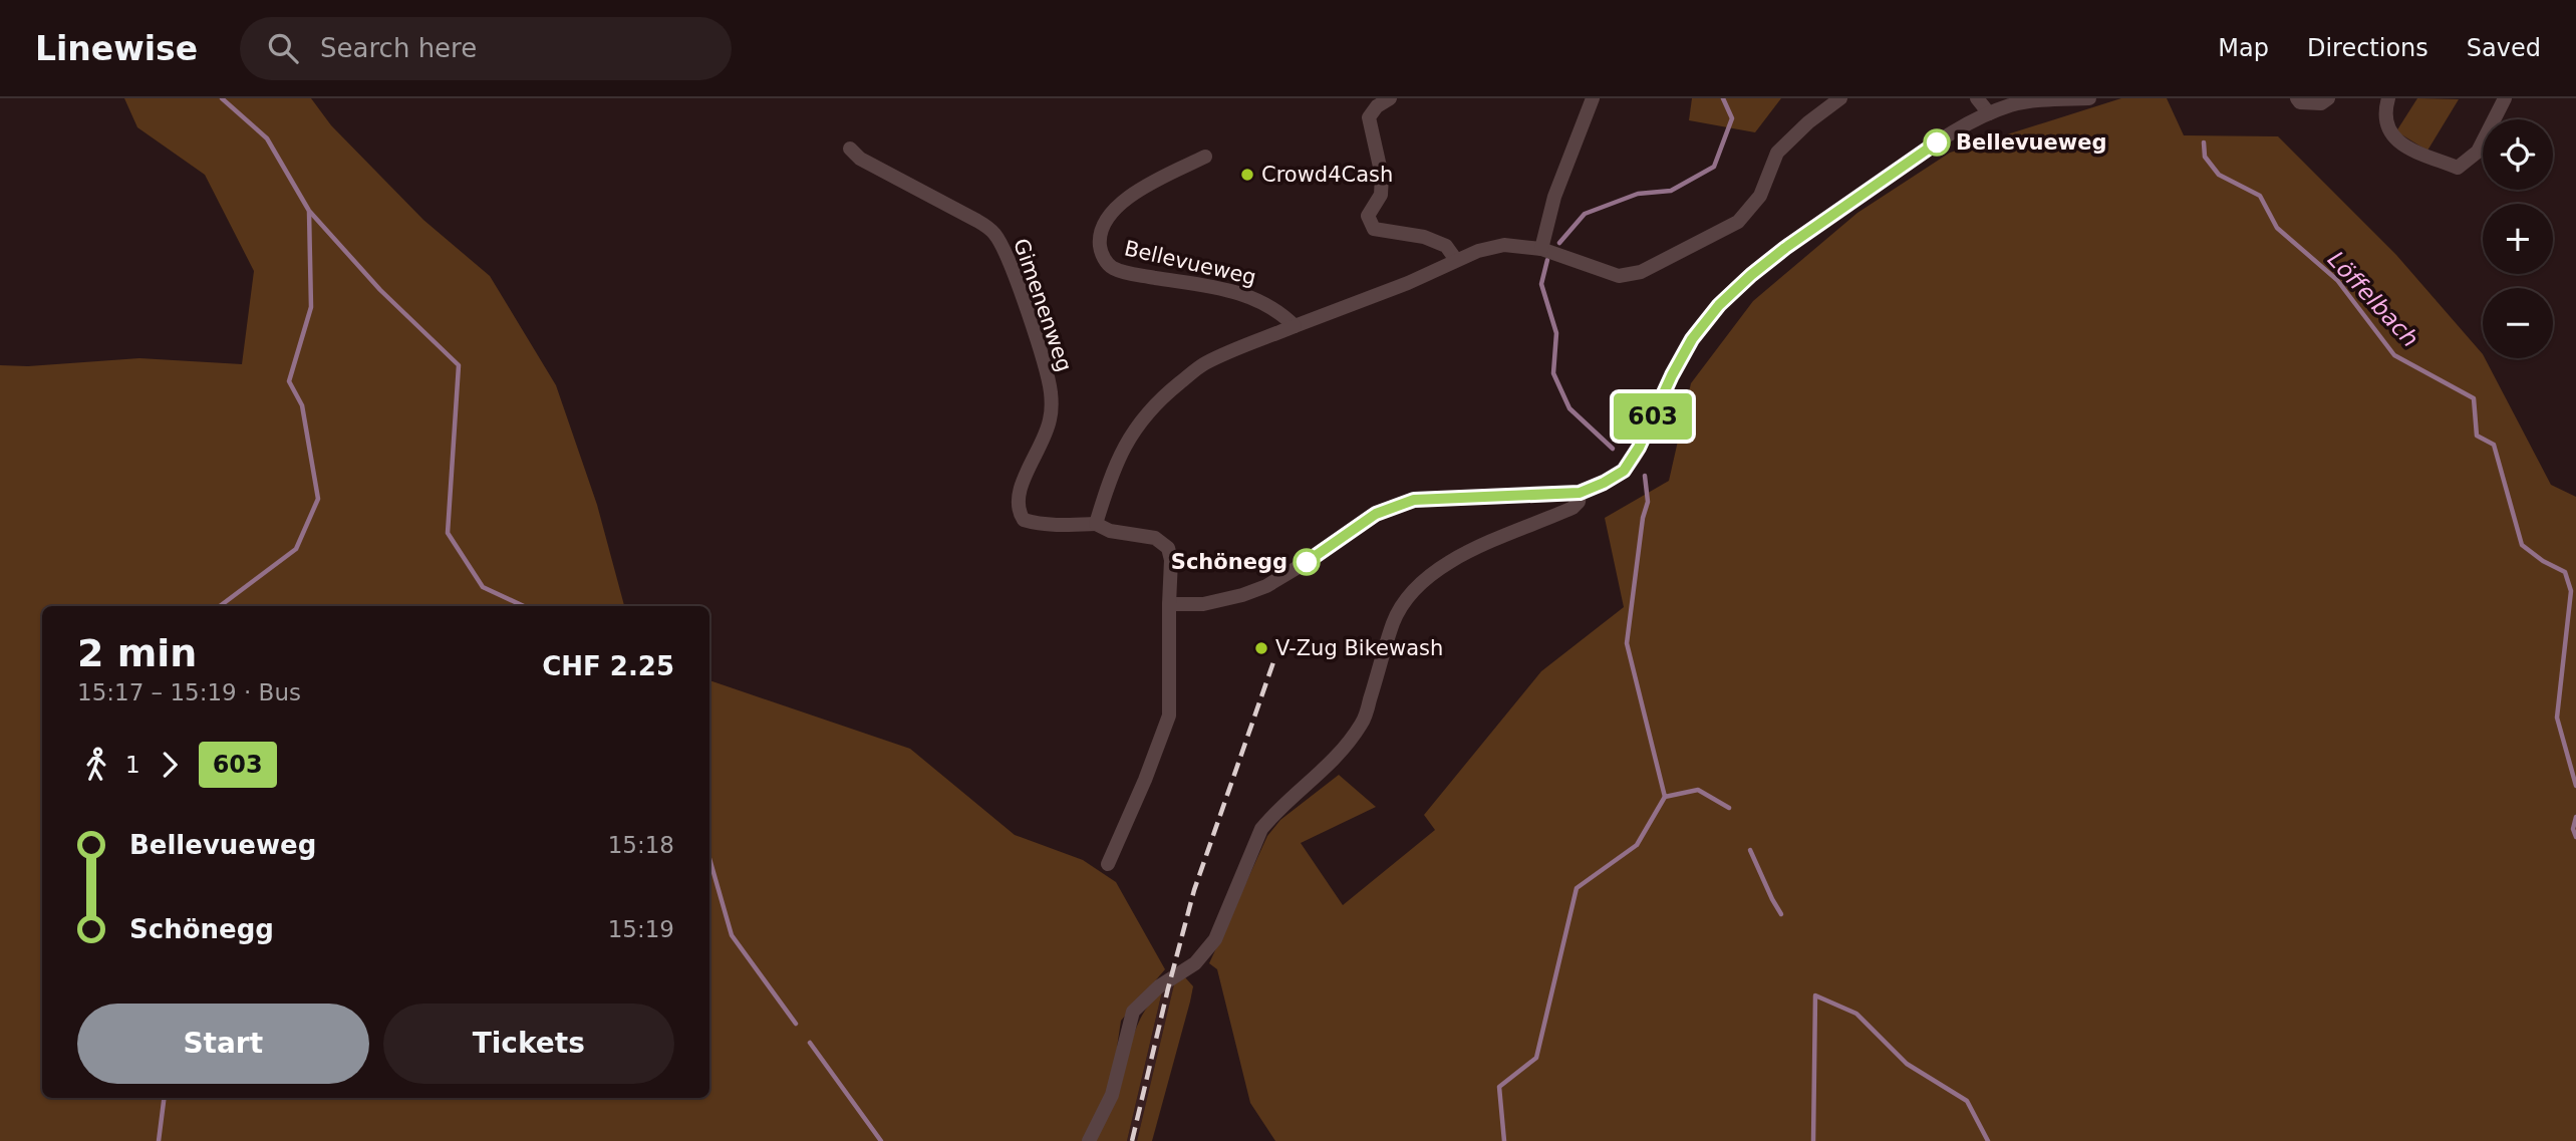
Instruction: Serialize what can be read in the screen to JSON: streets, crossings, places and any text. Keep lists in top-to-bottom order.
{
  "streets": {
    "street": ["Bellevueweg", "Gimenenweg"]
  },
  "water": ["Löffelbach"],
  "places": [
    "Bellevueweg",
    "Crowd4Cash",
    "Schönegg",
    "V-Zug Bikewash"
  ],
  "lines": ["bus line 603"],
  "page": {
    "header": "Linewise",
    "search": "Search here",
    "nav": ["Map", "Directions", "Saved"],
    "on_map": "603",
    "map_buttons": ["+", "−"],
    "heading": ["2 min", "15:17 – 15:19 · Bus", "CHF 2.25"],
    "legs": ["1", "603"],
    "list": [
      {
        "name": "Bellevueweg",
        "value": "15:18"
      },
      {
        "name": "Schönegg",
        "value": "15:19"
      }
    ],
    "buttons": ["Start", "Tickets"]
  }
}
